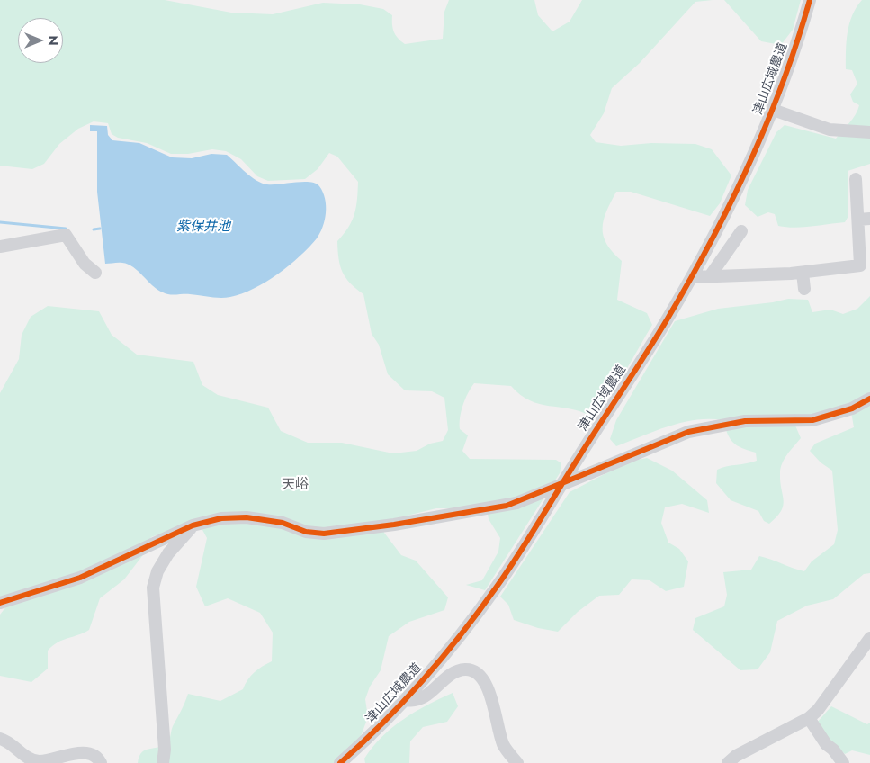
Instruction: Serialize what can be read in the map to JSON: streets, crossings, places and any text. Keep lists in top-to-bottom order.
{
  "streets": {
    "street": ["津山広域農道"]
  },
  "districts": ["天峪"],
  "water": ["紫保井池"],
  "north": "right"
}
